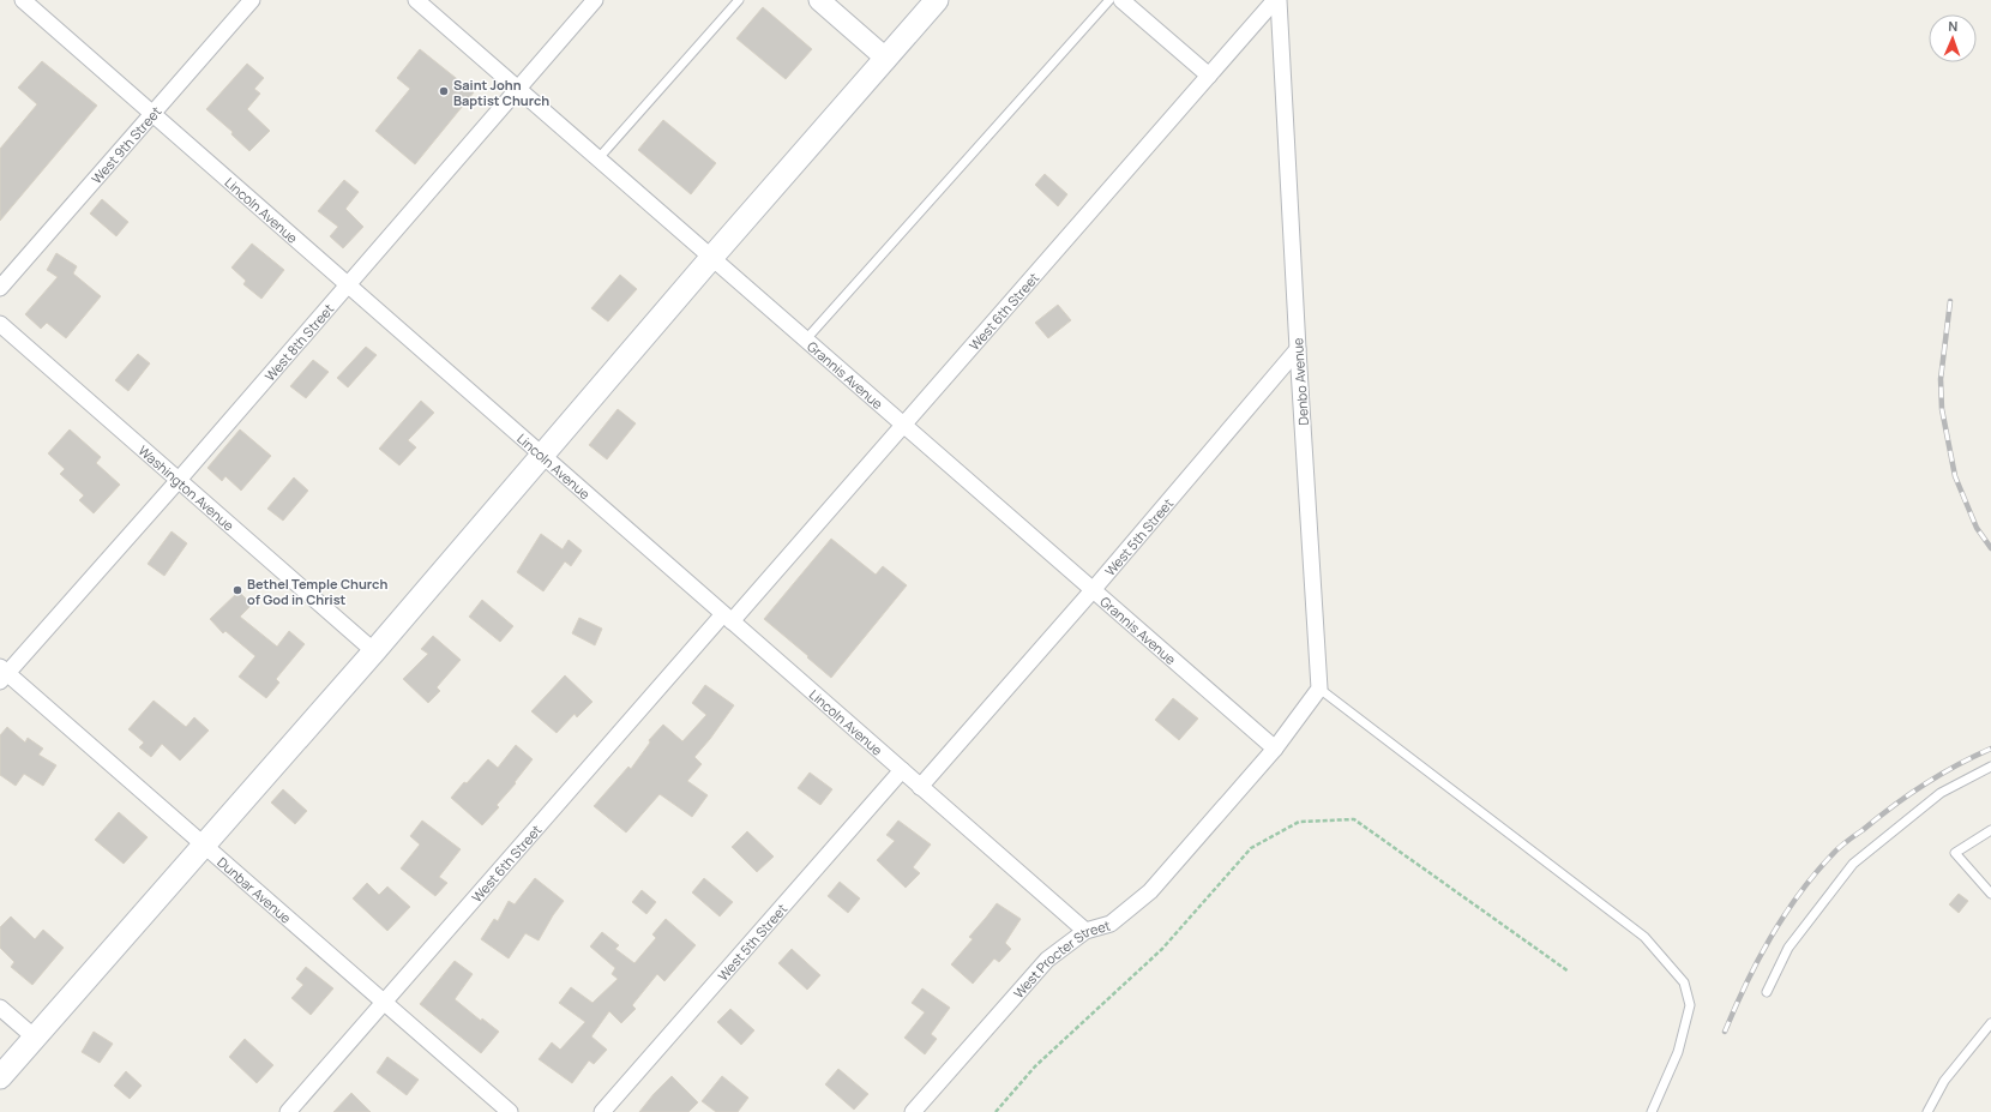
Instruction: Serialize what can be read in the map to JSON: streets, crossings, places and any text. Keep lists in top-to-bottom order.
{
  "streets": {
    "street": [
      "West 9th Street",
      "Lincoln Avenue",
      "West 6th Street",
      "West 8th Street",
      "Grannis Avenue",
      "Denbo Avenue",
      "Washington Avenue",
      "West 5th Street",
      "Dunbar Avenue",
      "West Procter Street"
    ]
  },
  "crossings": [
    ["West 9th Street", "Lincoln Avenue"],
    ["Lincoln Avenue", "West 6th Street"],
    ["Lincoln Avenue", "West 8th Street"],
    ["Lincoln Avenue", "West 5th Street"],
    ["Lincoln Avenue", "West Procter Street"],
    ["West 6th Street", "Grannis Avenue"],
    ["West 6th Street", "Dunbar Avenue"],
    ["West 8th Street", "Grannis Avenue"],
    ["West 8th Street", "Washington Avenue"],
    ["West 8th Street", "Dunbar Avenue"],
    ["Grannis Avenue", "West 5th Street"],
    ["Grannis Avenue", "West Procter Street"],
    ["Denbo Avenue", "West 5th Street"]
  ],
  "places": ["Saint John Baptist Church", "Bethel Temple Church of God in Christ"],
  "north": "top"
}
